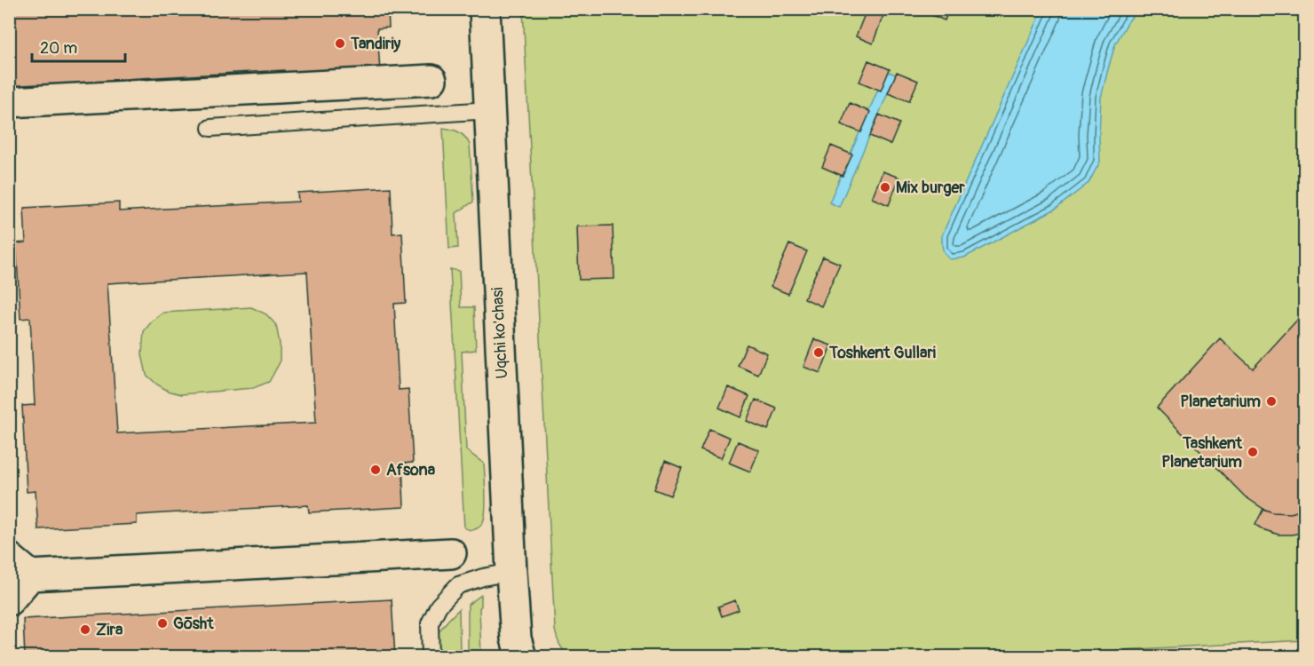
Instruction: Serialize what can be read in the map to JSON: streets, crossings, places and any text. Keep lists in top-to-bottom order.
{
  "streets": {
    "street": ["Uqchi ko'chasi"]
  },
  "places": [
    "Tandiriy",
    "Mix burger",
    "Toshkent Gullari",
    "Planetarium",
    "Tashkent Planetarium",
    "Afsona",
    "Gōsht",
    "Zira"
  ],
  "scale_bar": "20 m"
}
